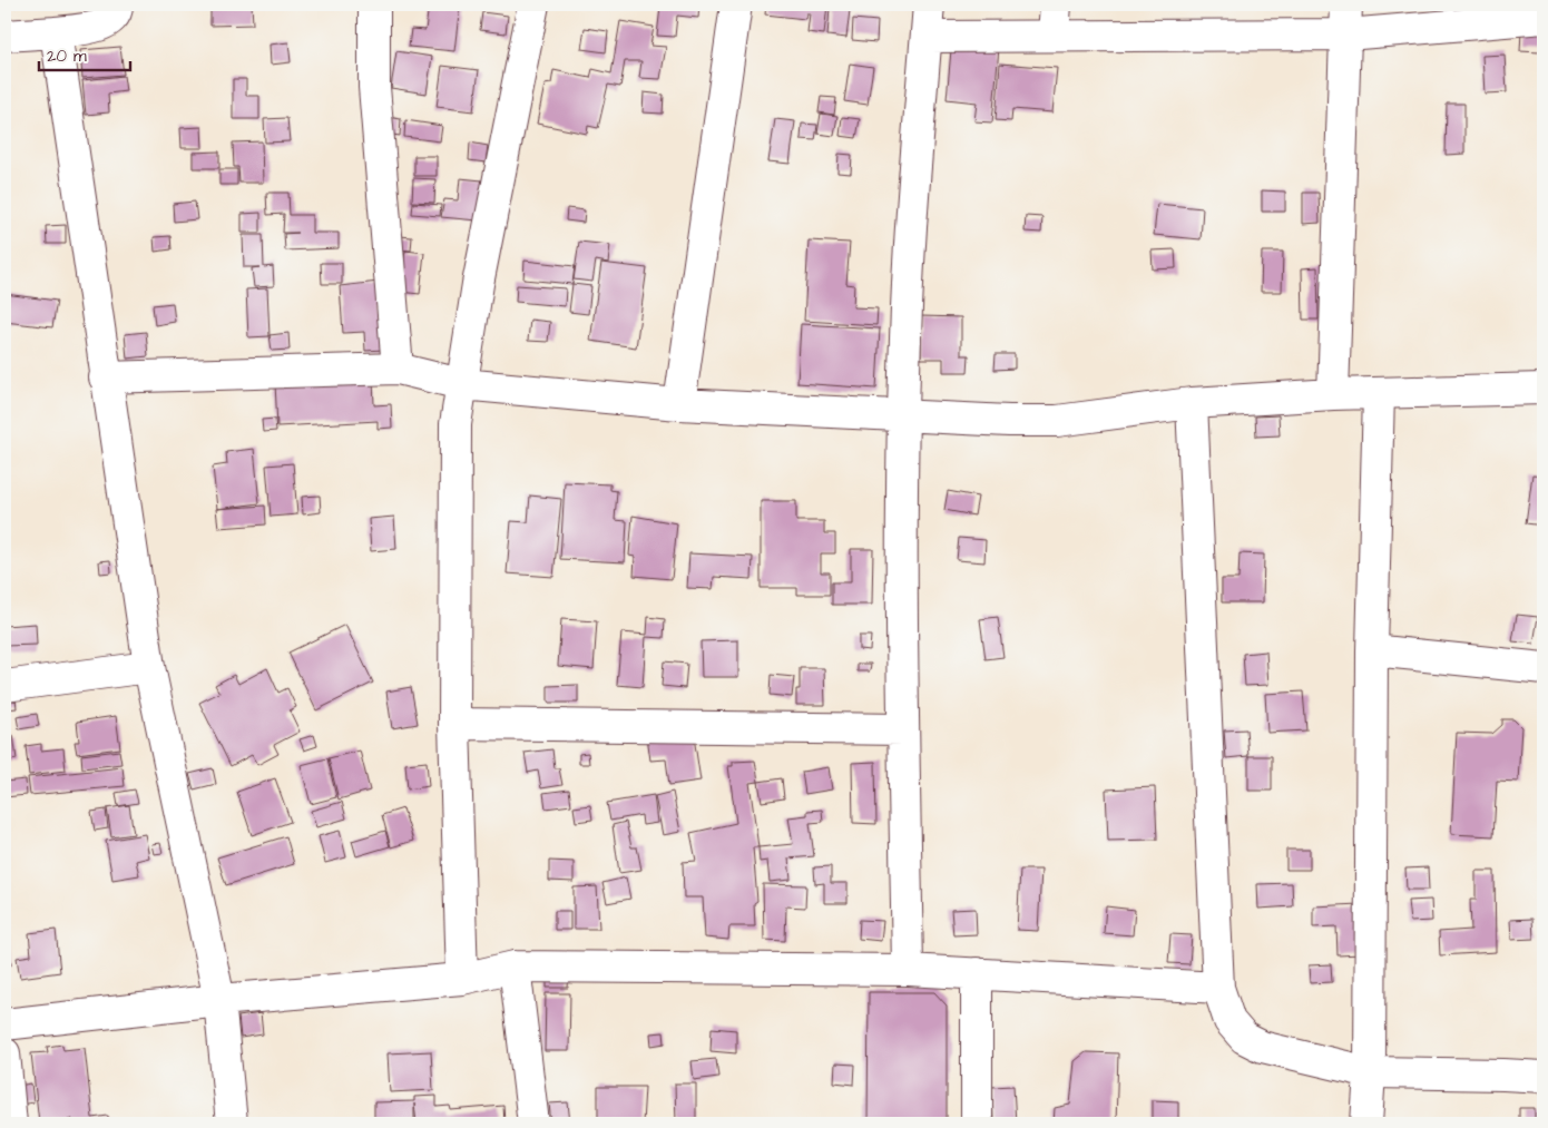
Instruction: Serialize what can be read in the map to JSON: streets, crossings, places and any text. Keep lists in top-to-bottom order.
{
  "scale_bar": "20 m"
}
